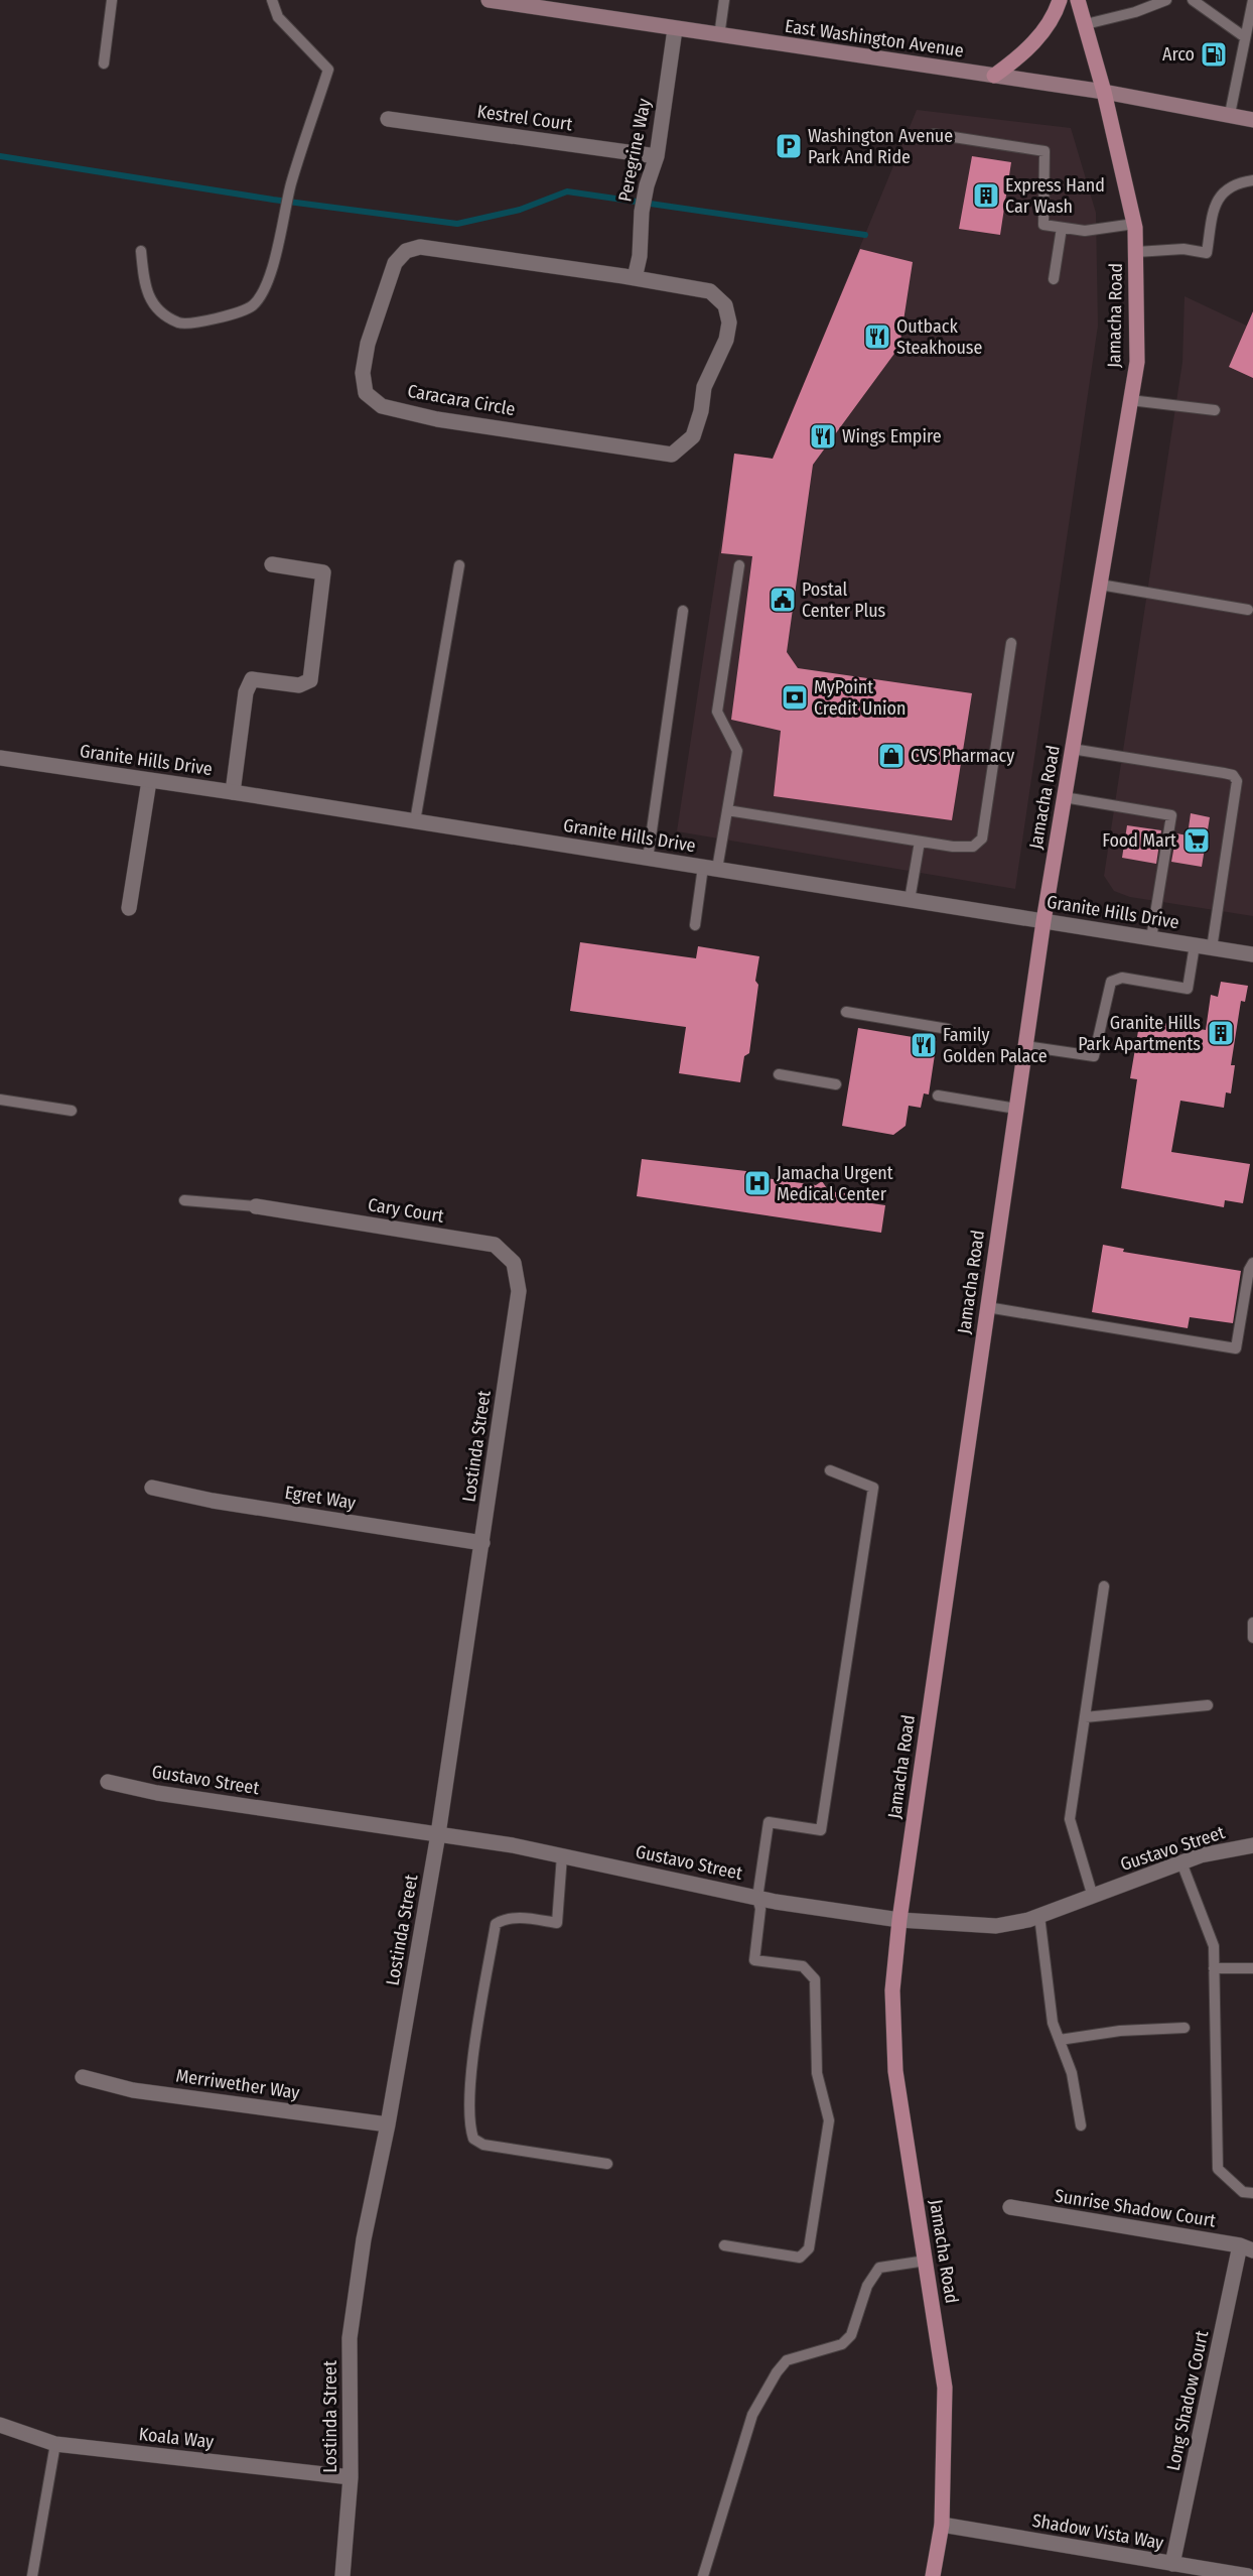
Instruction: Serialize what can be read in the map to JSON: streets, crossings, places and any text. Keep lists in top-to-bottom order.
{
  "streets": {
    "main road": ["East Washington Avenue", "Jamacha Road"],
    "street": [
      "Kestrel Court",
      "Peregrine Way",
      "Caracara Circle",
      "Granite Hills Drive",
      "Cary Court",
      "Lostinda Street",
      "Egret Way",
      "Gustavo Street",
      "Merriwether Way",
      "Sunrise Shadow Court",
      "Long Shadow Court",
      "Koala Way",
      "Shadow Vista Way"
    ]
  },
  "crossings": [
    ["East Washington Avenue", "Peregrine Way"],
    ["East Washington Avenue", "Jamacha Road"],
    ["Kestrel Court", "Peregrine Way"],
    ["Peregrine Way", "Caracara Circle"],
    ["Jamacha Road", "Granite Hills Drive"],
    ["Jamacha Road", "Gustavo Street"],
    ["Jamacha Road", "Shadow Vista Way"],
    ["Cary Court", "Lostinda Street"],
    ["Lostinda Street", "Egret Way"],
    ["Lostinda Street", "Gustavo Street"],
    ["Lostinda Street", "Merriwether Way"],
    ["Lostinda Street", "Koala Way"],
    ["Sunrise Shadow Court", "Long Shadow Court"],
    ["Long Shadow Court", "Shadow Vista Way"]
  ],
  "places": {
    "fuel station": ["Arco"],
    "parking": ["Washington Avenue Park And Ride"],
    "building": ["Express Hand Car Wash", "Granite Hills Park Apartments"],
    "restaurant": ["Outback Steakhouse", "Wings Empire", "Family Golden Palace"],
    "public building": ["Postal Center Plus"],
    "bank": ["MyPoint Credit Union"],
    "shop": ["CVS Pharmacy"],
    "supermarket": ["Food Mart"],
    "hospital": ["Jamacha Urgent Medical Center"]
  }
}
